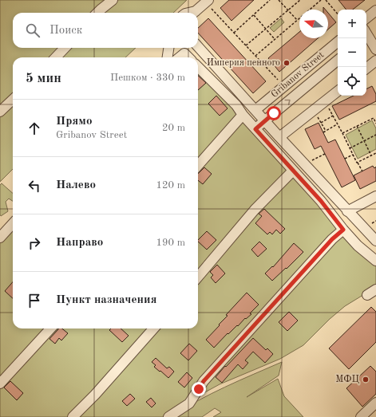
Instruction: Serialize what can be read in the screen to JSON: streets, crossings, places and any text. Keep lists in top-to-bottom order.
{
  "streets": {
    "street": ["Gribanov Street"]
  },
  "places": ["Империя пенного", "МФЦ"],
  "north": "left",
  "page": {
    "map_buttons": ["+", "−"],
    "search": "Поиск",
    "heading": ["5 мин", "Пешком · 330 m"],
    "list": [
      ["Прямо", "Gribanov Street", "20 m"],
      ["Налево", "120 m"],
      ["Направо", "190 m"],
      "Пункт назначения"
    ]
  }
}
